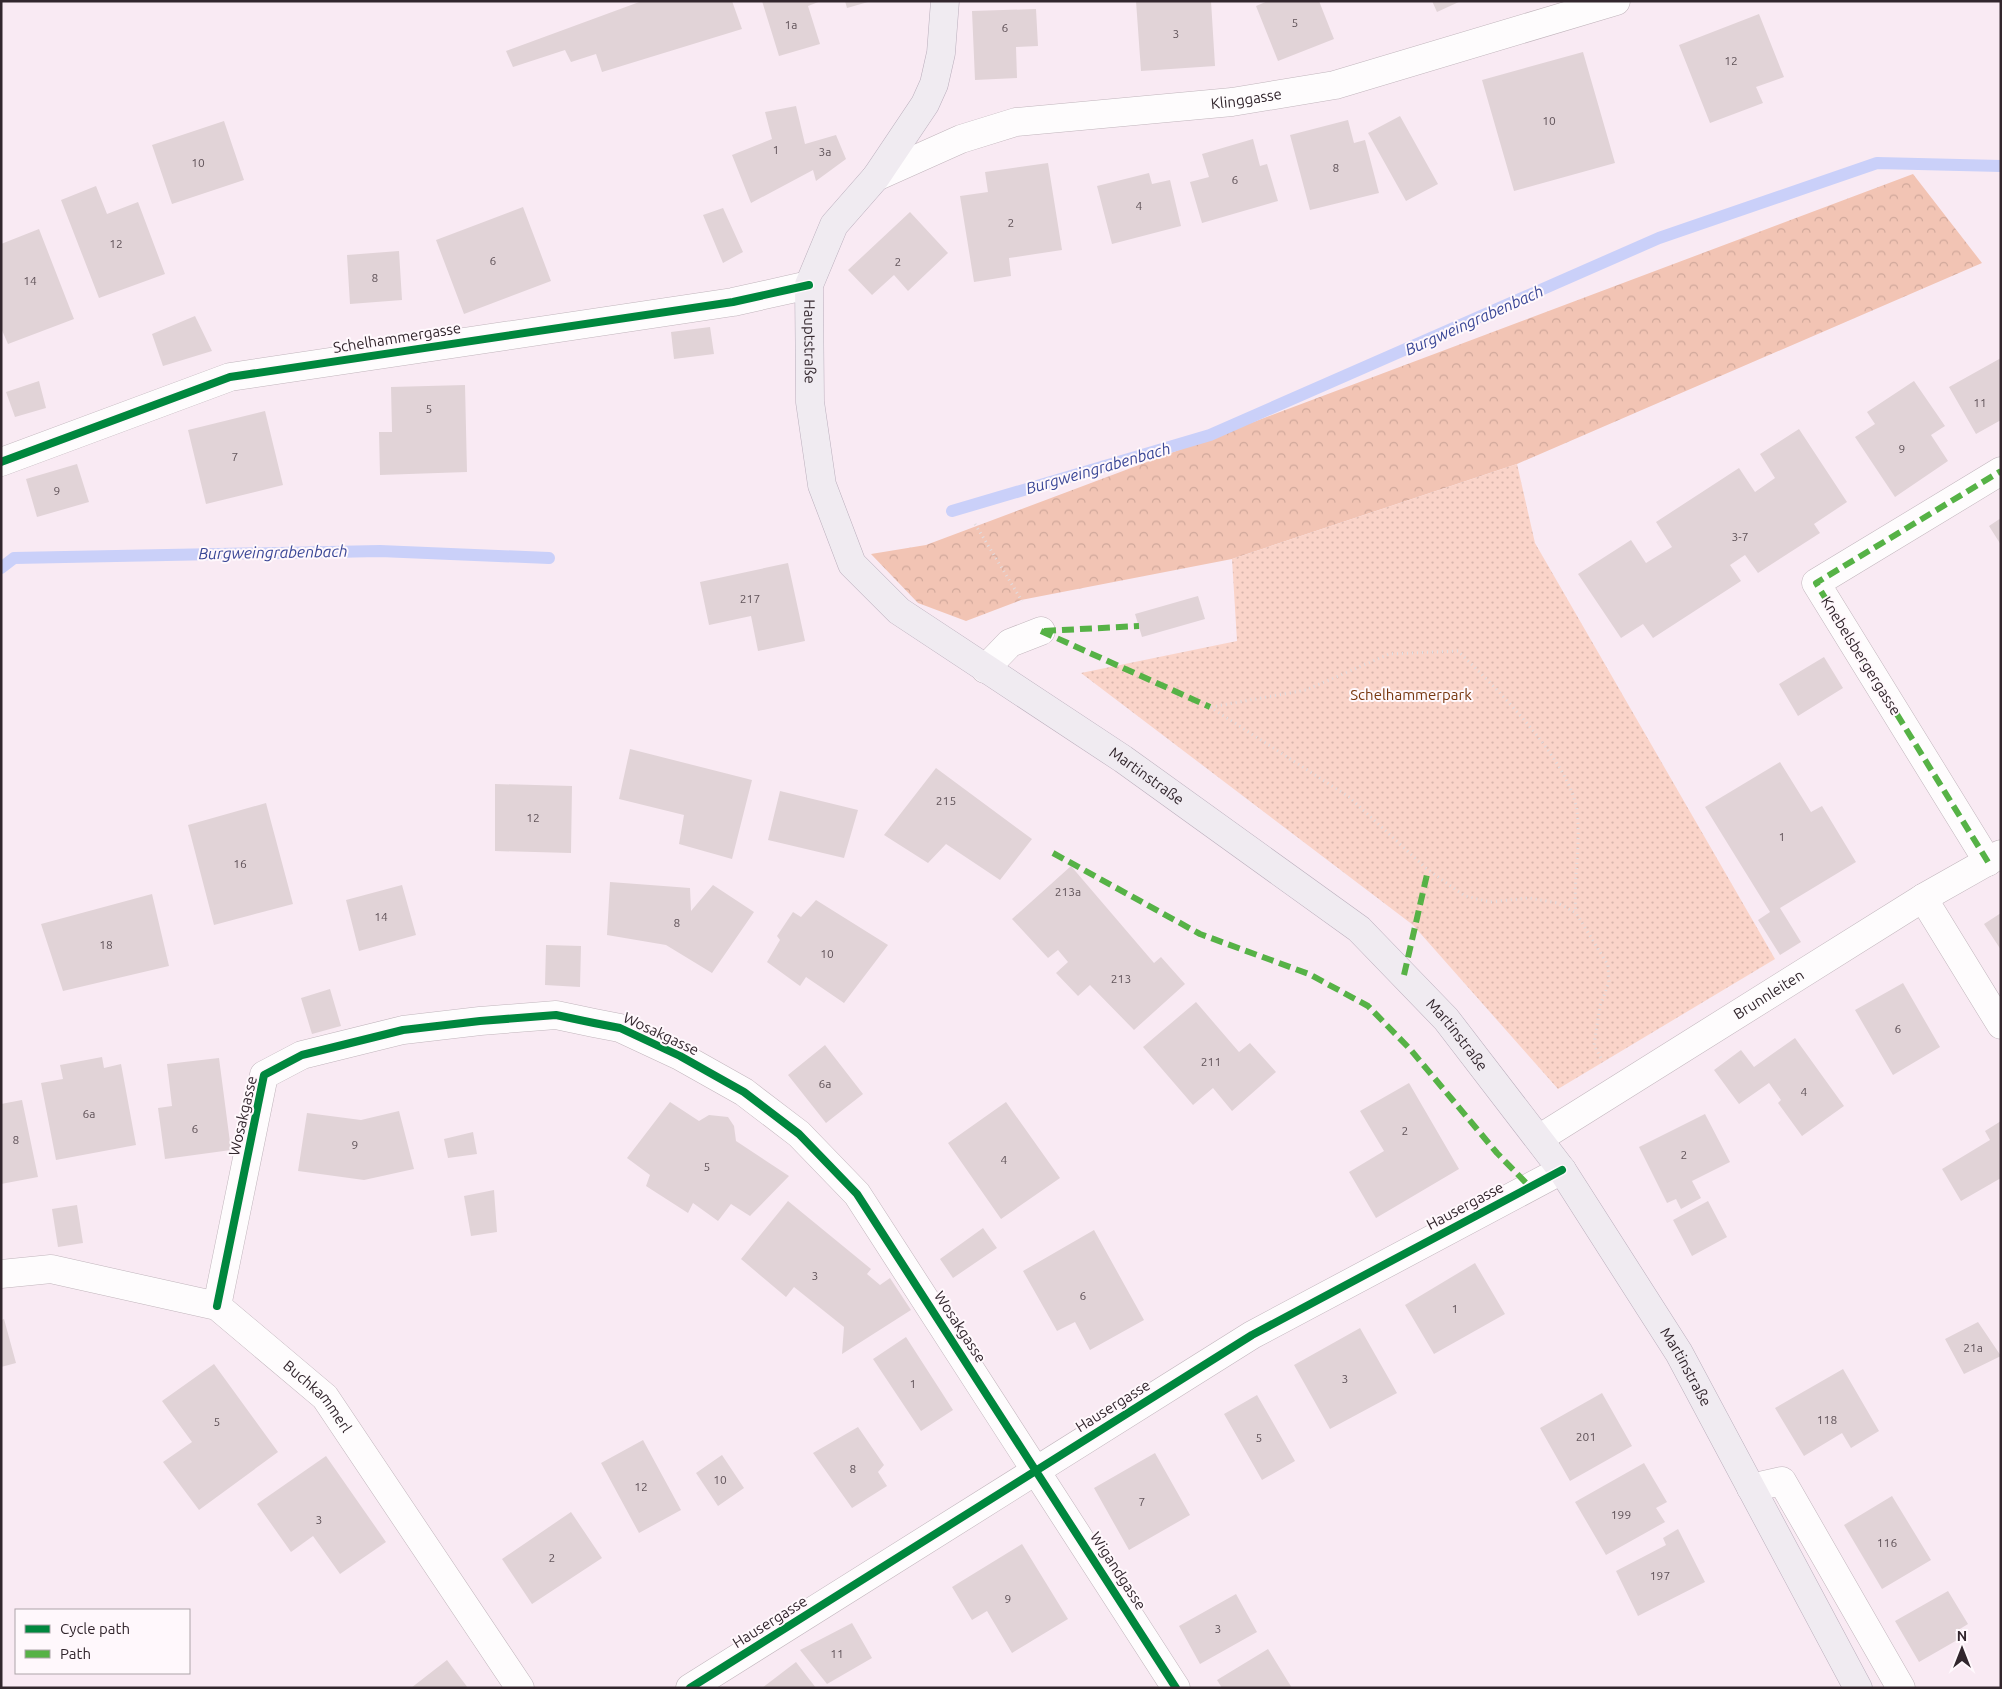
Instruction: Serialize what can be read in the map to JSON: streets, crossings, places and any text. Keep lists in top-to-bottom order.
{
  "streets": {
    "main road": ["Hauptstraße", "Martinstraße"],
    "street": [
      "Klinggasse",
      "Schelhammergasse",
      "Knebelsbergergasse",
      "Brunnleiten",
      "Wosakgasse",
      "Hausergasse",
      "Buchkammerl",
      "Wigandgasse"
    ]
  },
  "crossings": [
    ["Klinggasse", "Hauptstraße"],
    ["Schelhammergasse", "Hauptstraße"],
    ["Hauptstraße", "Martinstraße"],
    ["Knebelsbergergasse", "Brunnleiten"],
    ["Martinstraße", "Brunnleiten"],
    ["Martinstraße", "Hausergasse"],
    ["Wosakgasse", "Hausergasse"],
    ["Wosakgasse", "Buchkammerl"],
    ["Wosakgasse", "Wigandgasse"],
    ["Hausergasse", "Wigandgasse"]
  ],
  "water": ["Burgweingrabenbach"],
  "parks": ["Schelhammerpark"],
  "house_numbers": [
    "5",
    "1a",
    "6",
    "3",
    "12",
    "10",
    "1",
    "3a",
    "10",
    "8",
    "6",
    "4",
    "2",
    "12",
    "6",
    "2",
    "8",
    "14",
    "11",
    "5",
    "9",
    "7",
    "9",
    "3-7",
    "217",
    "215",
    "12",
    "1",
    "16",
    "213a",
    "14",
    "8",
    "18",
    "10",
    "213",
    "6",
    "211",
    "6a",
    "4",
    "6a",
    "6",
    "2",
    "8",
    "9",
    "2",
    "4",
    "5",
    "3",
    "6",
    "1",
    "21a",
    "3",
    "1",
    "118",
    "5",
    "201",
    "5",
    "8",
    "10",
    "12",
    "7",
    "199",
    "3",
    "116",
    "2",
    "197",
    "9",
    "3",
    "11"
  ],
  "legend": ["Cycle path", "Path"],
  "north": "top"
}
